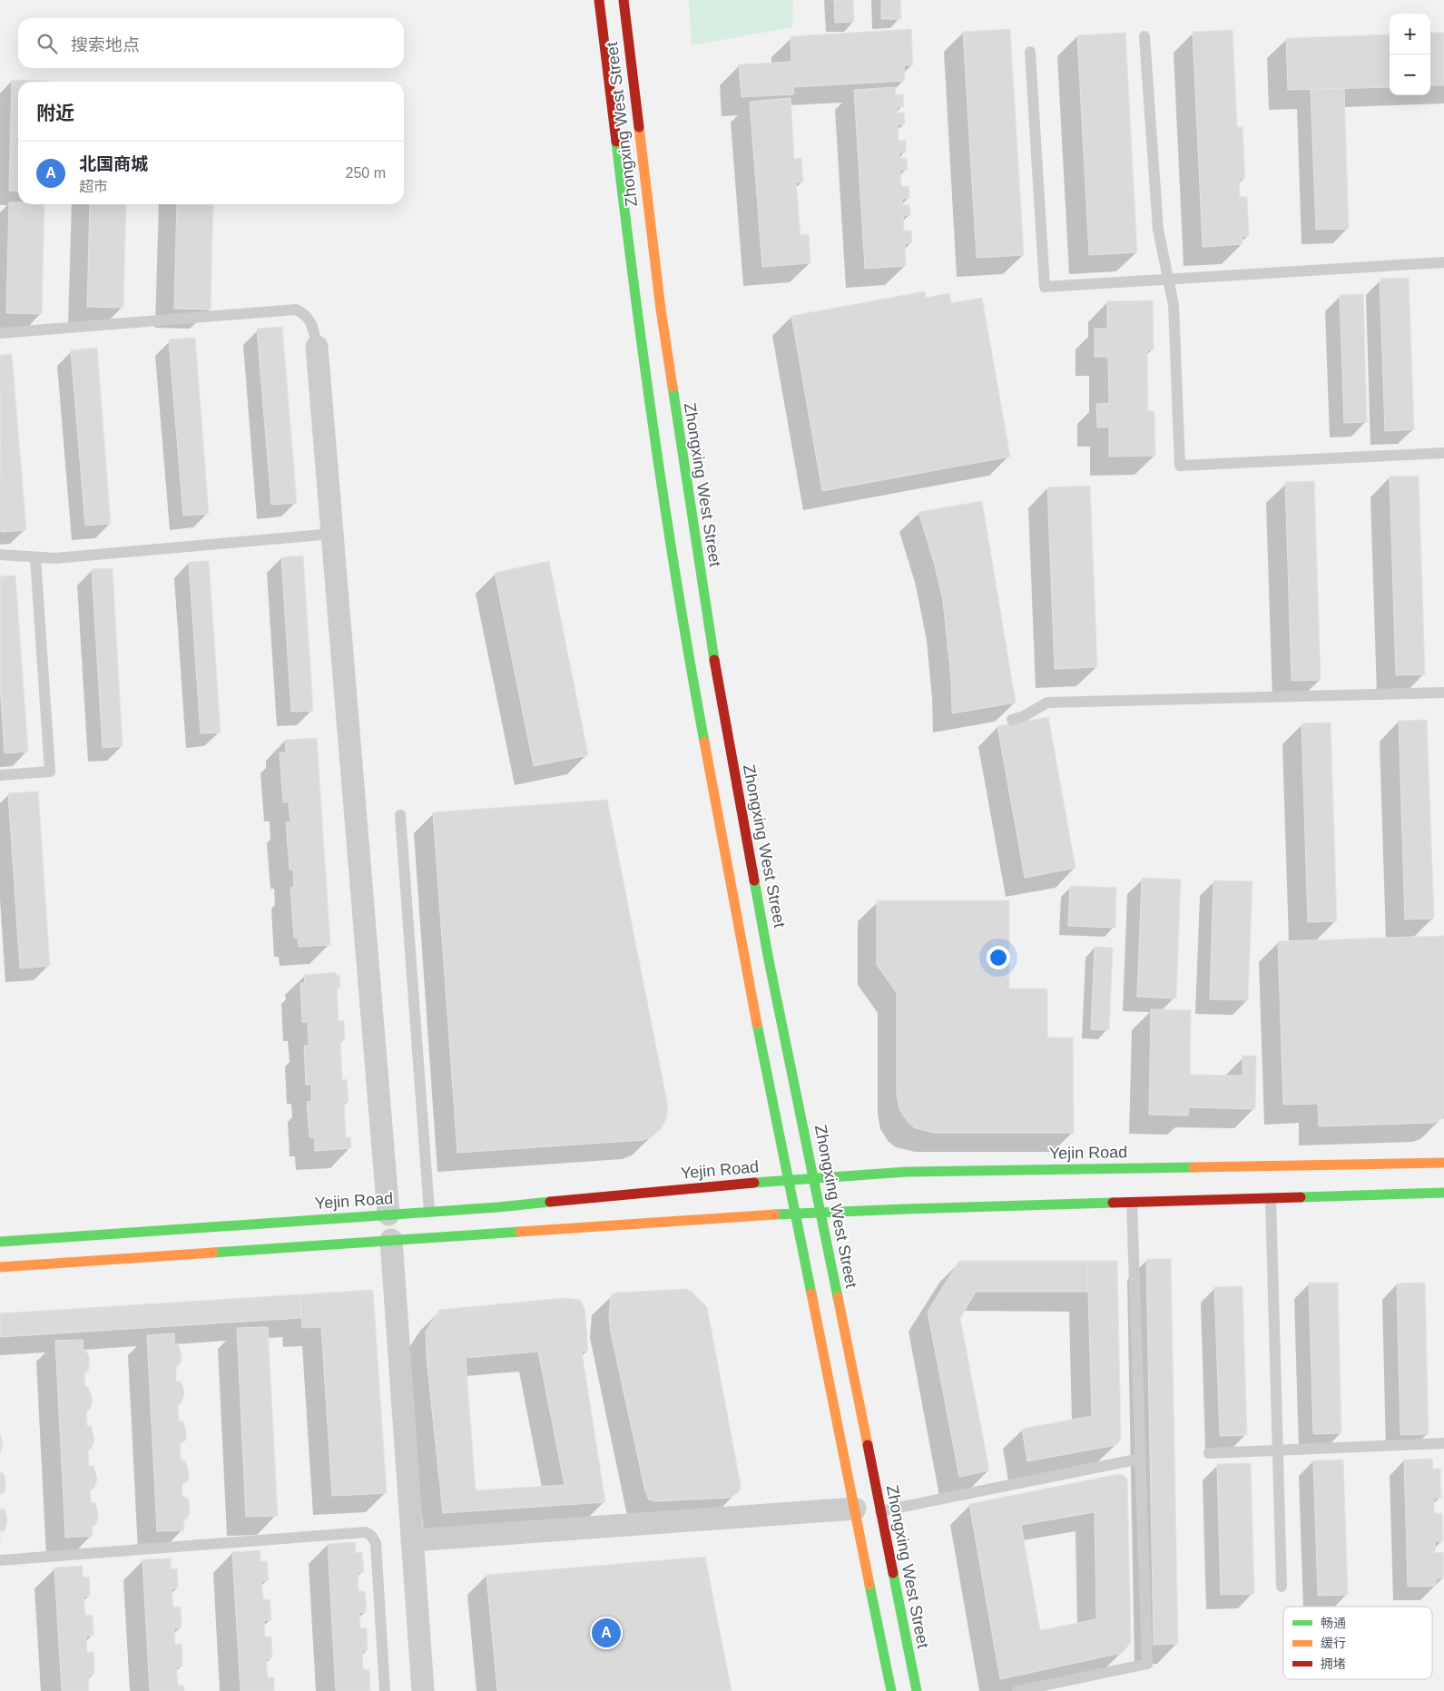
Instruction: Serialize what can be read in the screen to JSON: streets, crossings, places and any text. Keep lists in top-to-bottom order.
{
  "streets": {
    "main road": ["Zhongxing West Street", "Yejin Road"]
  },
  "crossings": [
    ["Zhongxing West Street", "Yejin Road"]
  ],
  "legend": ["畅通", "缓行", "拥堵"],
  "page": {
    "map_buttons": ["+", "−"],
    "search": "搜索地点",
    "heading": "附近",
    "list": [
      {
        "mark": "A",
        "name": "北国商城",
        "note": "超市",
        "value": "250 m"
      }
    ],
    "pins": "A"
  }
}
